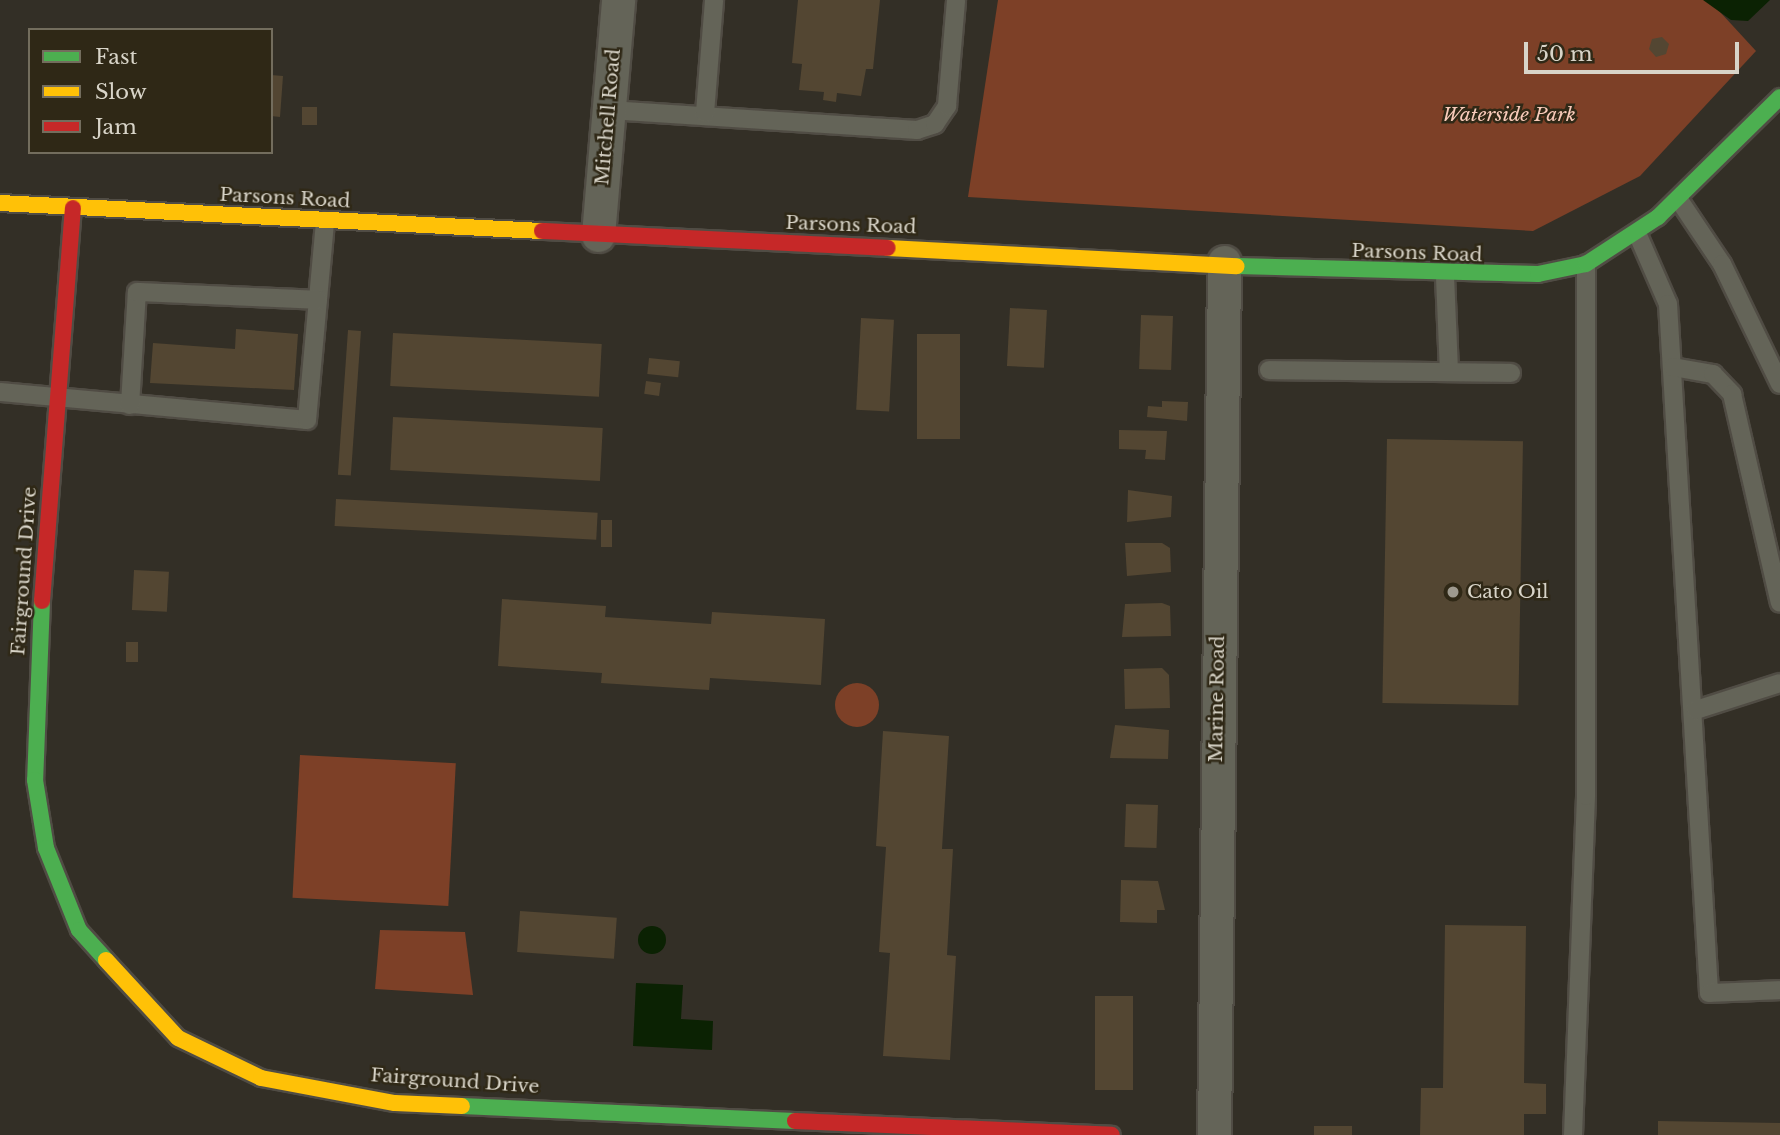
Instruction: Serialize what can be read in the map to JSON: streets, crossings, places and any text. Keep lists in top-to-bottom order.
{
  "streets": {
    "street": [
      "Mitchell Road",
      "Parsons Road",
      "Fairground Drive",
      "Marine Road"
    ]
  },
  "crossings": [
    ["Mitchell Road", "Parsons Road"],
    ["Parsons Road", "Fairground Drive"],
    ["Parsons Road", "Marine Road"]
  ],
  "parks": ["Waterside Park"],
  "places": ["Cato Oil"],
  "legend": ["Fast", "Slow", "Jam"],
  "scale_bar": "50 m"
}
